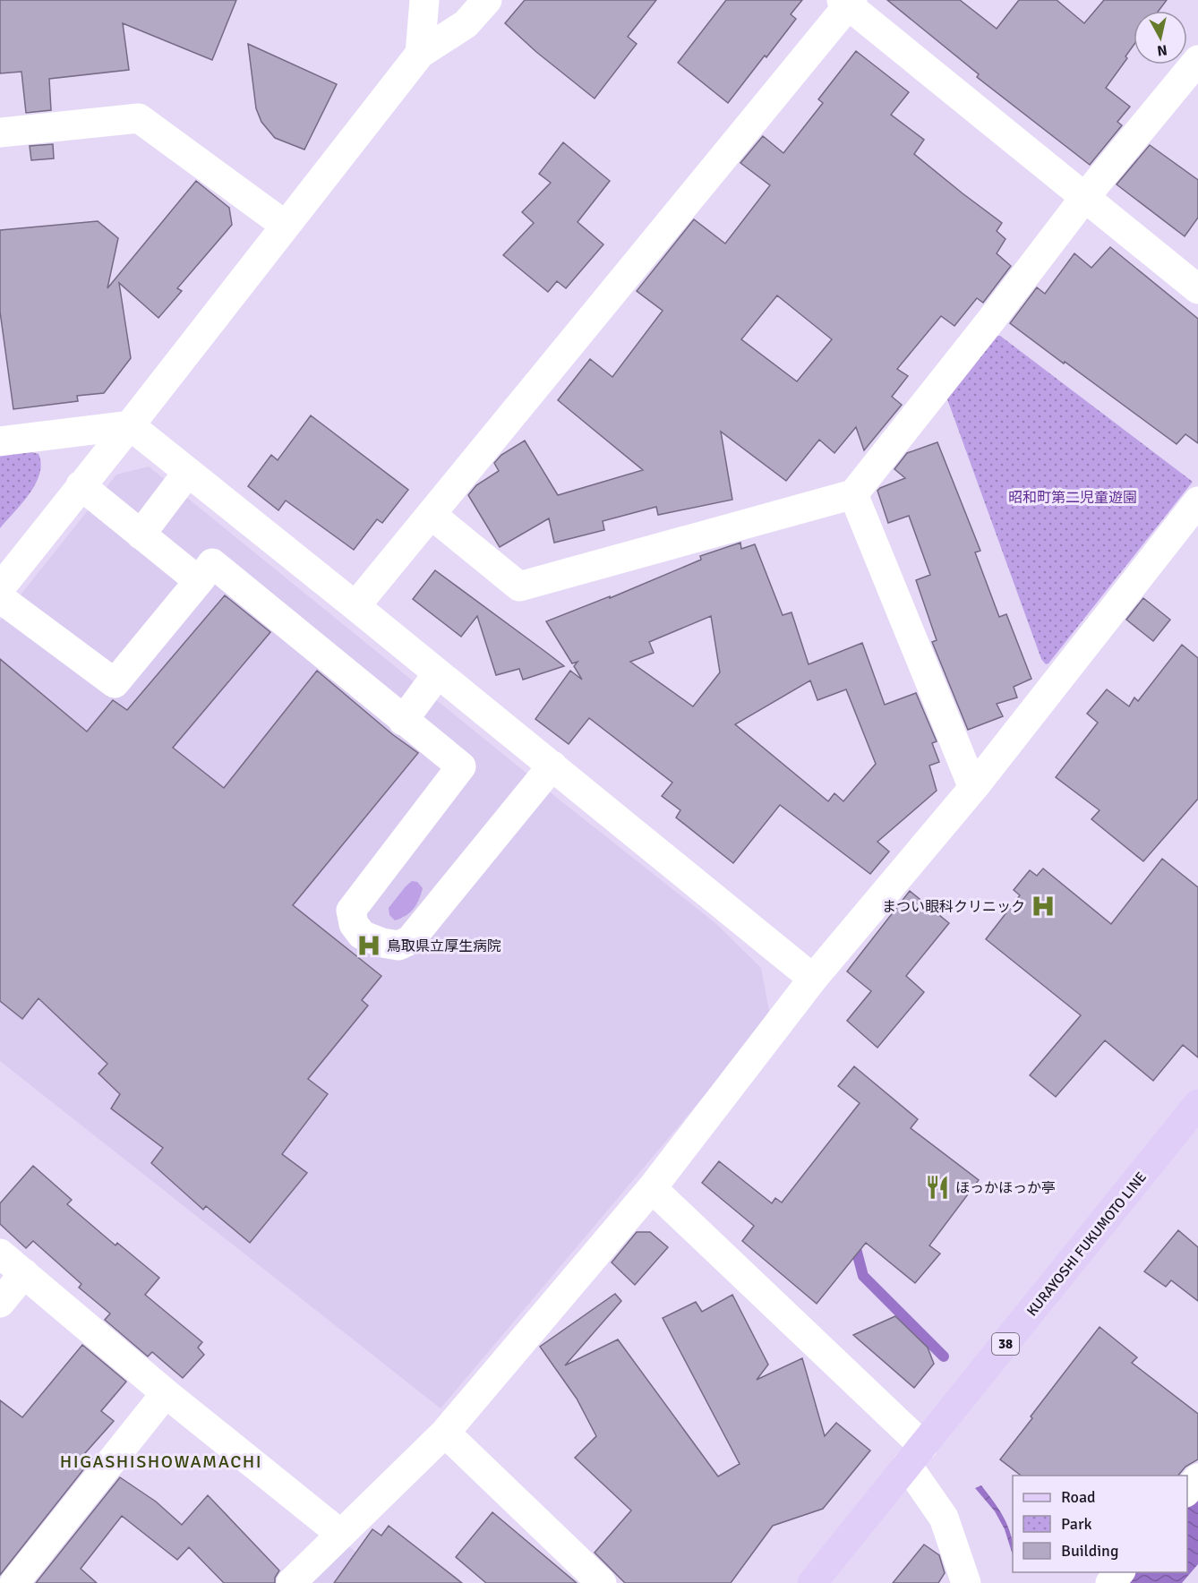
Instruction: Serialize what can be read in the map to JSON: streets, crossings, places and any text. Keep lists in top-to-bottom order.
{
  "streets": {
    "main road": ["KURAYOSHI FUKUMOTO LINE", "38"]
  },
  "districts": ["HIGASHISHOWAMACHI"],
  "parks": ["昭和町第二児童遊園"],
  "places": {
    "hospital": ["まつい眼科クリニック", "鳥取県立厚生病院"],
    "restaurant": ["ほっかほっか亭"]
  },
  "legend": ["Road", "Park", "Building"],
  "north": "bottom"
}
